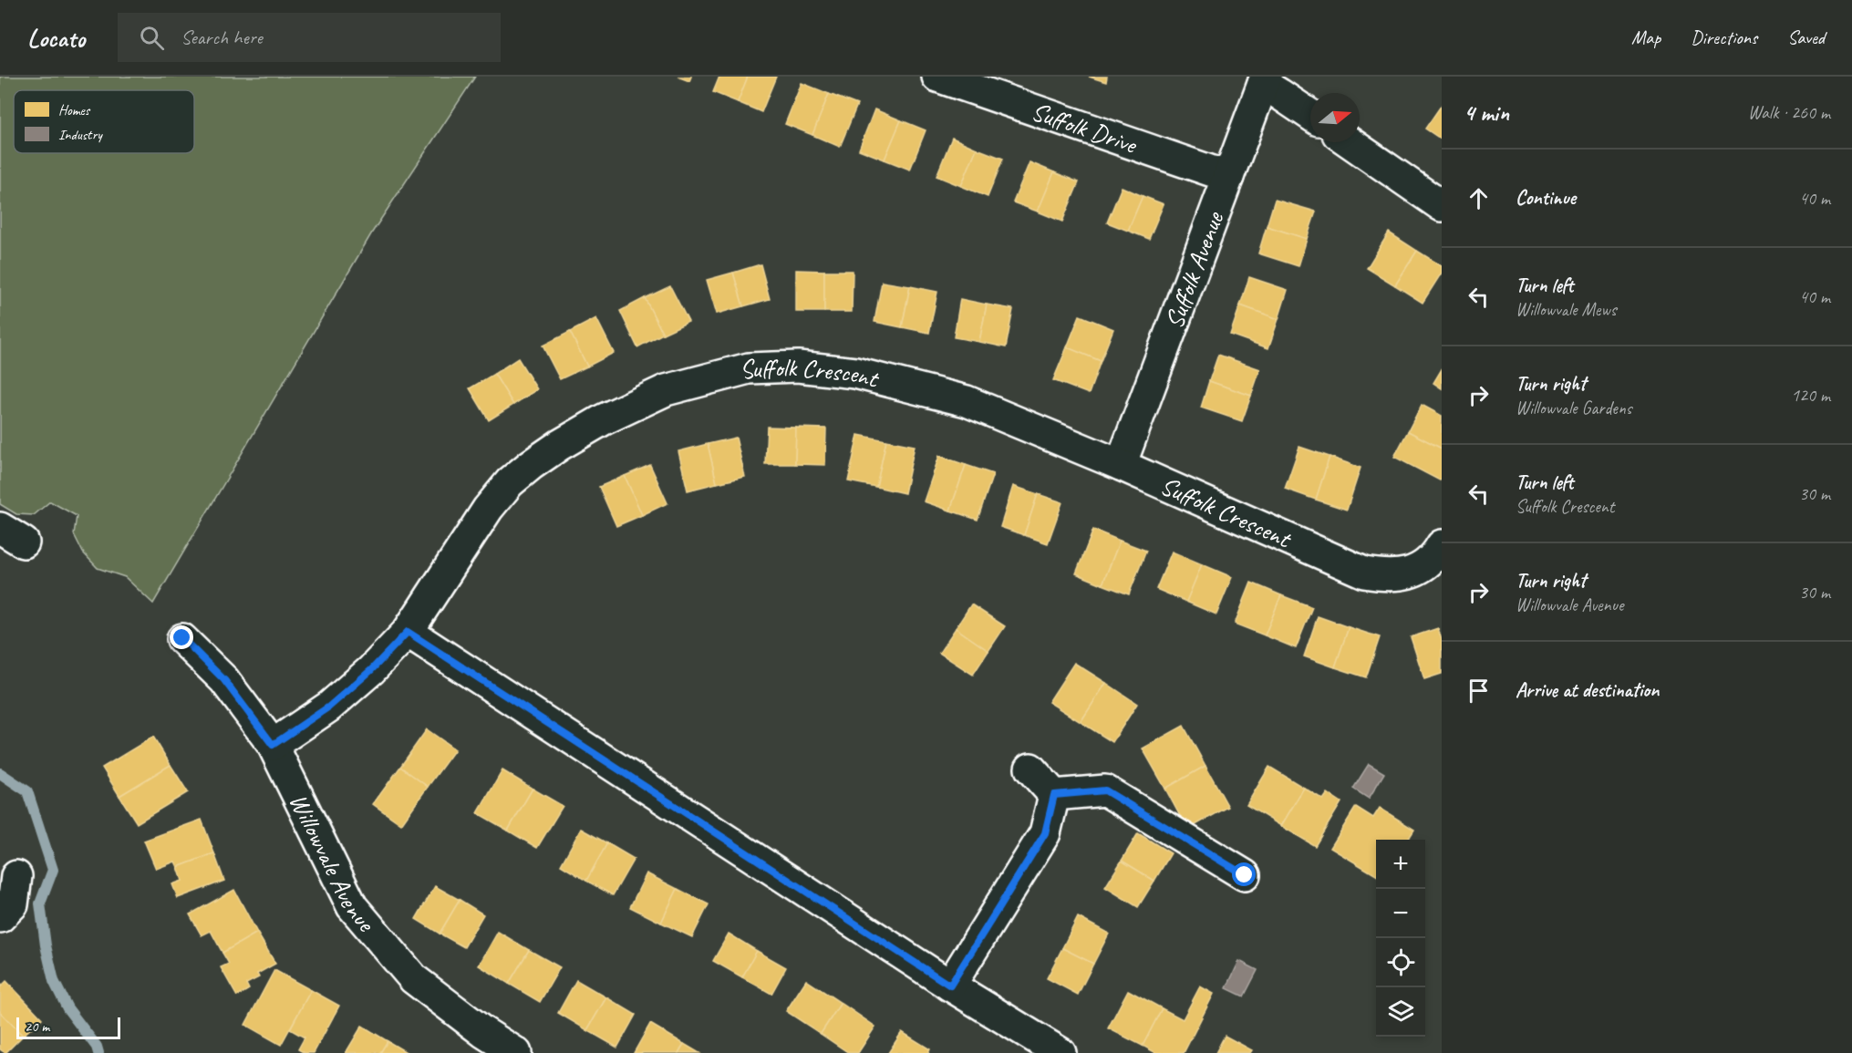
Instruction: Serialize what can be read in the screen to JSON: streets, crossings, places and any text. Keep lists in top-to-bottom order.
{
  "streets": {
    "street": [
      "Suffolk Drive",
      "Suffolk Avenue",
      "Suffolk Crescent",
      "Willowvale Avenue"
    ]
  },
  "crossings": [
    ["Suffolk Drive", "Suffolk Avenue"],
    ["Suffolk Avenue", "Suffolk Crescent"],
    ["Suffolk Crescent", "Willowvale Avenue"]
  ],
  "legend": ["Homes", "Industry"],
  "scale_bar": "20 m",
  "north": "right",
  "page": {
    "header": "Locato",
    "search": "Search here",
    "nav": ["Map", "Directions", "Saved"],
    "heading": ["4 min", "Walk · 260 m"],
    "list": [
      ["Continue", "40 m"],
      ["Turn left", "Willowvale Mews", "40 m"],
      ["Turn right", "Willowvale Gardens", "120 m"],
      ["Turn left", "Suffolk Crescent", "30 m"],
      ["Turn right", "Willowvale Avenue", "30 m"],
      "Arrive at destination"
    ],
    "map_buttons": ["+", "−"],
    "scale": "20 m"
  }
}
